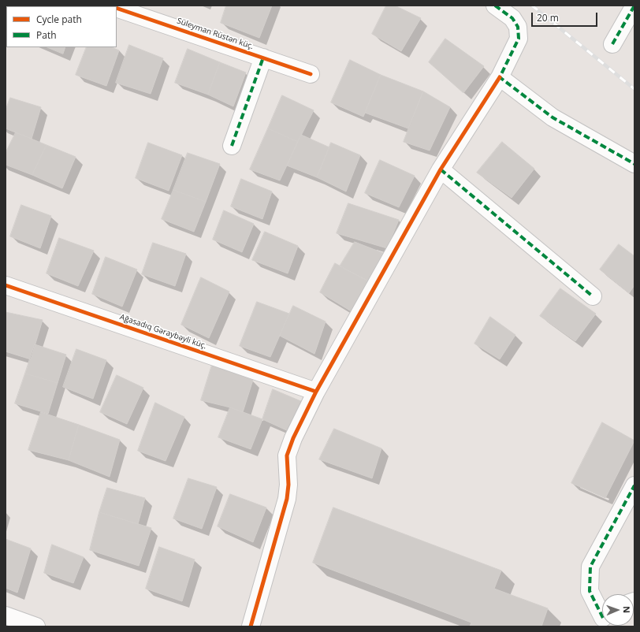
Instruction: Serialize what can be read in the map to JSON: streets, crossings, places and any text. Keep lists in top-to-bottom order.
{
  "streets": {
    "street": ["Süleyman Rüstən küç.", "Ağasadıq Gəraybəyli küç."]
  },
  "legend": ["Cycle path", "Path"],
  "scale_bar": "20 m",
  "north": "right"
}
